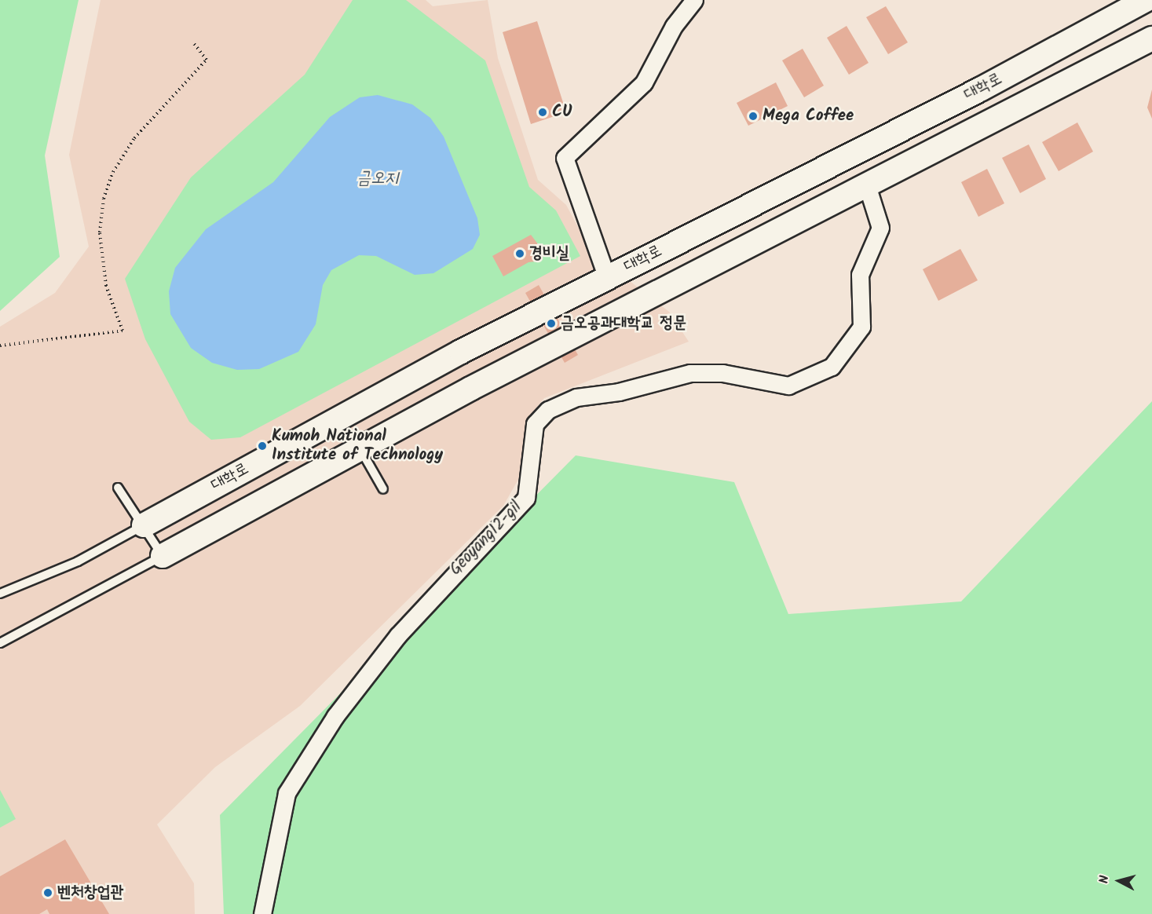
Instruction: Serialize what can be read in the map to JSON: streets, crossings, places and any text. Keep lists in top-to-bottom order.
{
  "streets": {
    "street": ["대학로", "Geoyang12-gil"]
  },
  "crossings": [
    ["대학로", "Geoyang12-gil"]
  ],
  "water": ["금오지"],
  "places": [
    "CU",
    "Mega Coffee",
    "경비실",
    "금오공과대학교 정문",
    "Kumoh National Institute of Technology",
    "벤처창업관"
  ],
  "north": "left"
}
